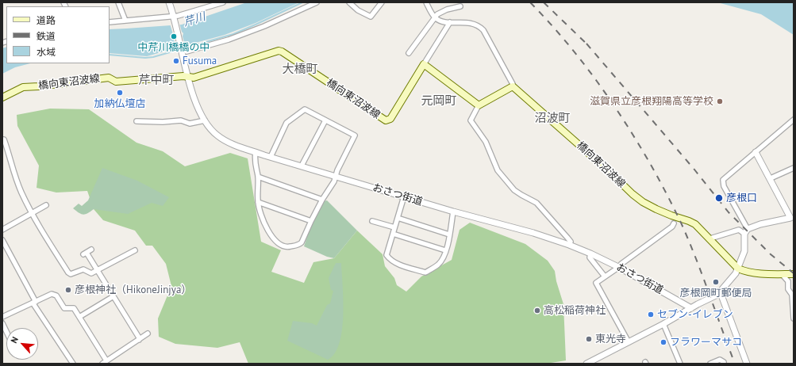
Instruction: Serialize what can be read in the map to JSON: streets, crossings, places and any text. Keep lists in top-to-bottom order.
{
  "streets": {
    "main road": ["橋向東沼波線"],
    "street": ["おさつ街道"]
  },
  "crossings": [
    ["橋向東沼波線", "おさつ街道"]
  ],
  "districts": [
    "大橋町",
    "芹中町",
    "元岡町",
    "沼波町"
  ],
  "water": ["芹川"],
  "places": [
    "中芹川橋橋の中",
    "Fusuma",
    "加納仏壇店",
    "滋賀県立彦根翔陽高等学校",
    "彦根口",
    "彦根岡町郵便局",
    "彦根神社（HikoneJinjya）",
    "高松稲荷神社",
    "セブン-イレブン",
    "東光寺",
    "フラワーマサコ"
  ],
  "legend": ["道路", "鉄道", "水域"],
  "north": "top left"
}
